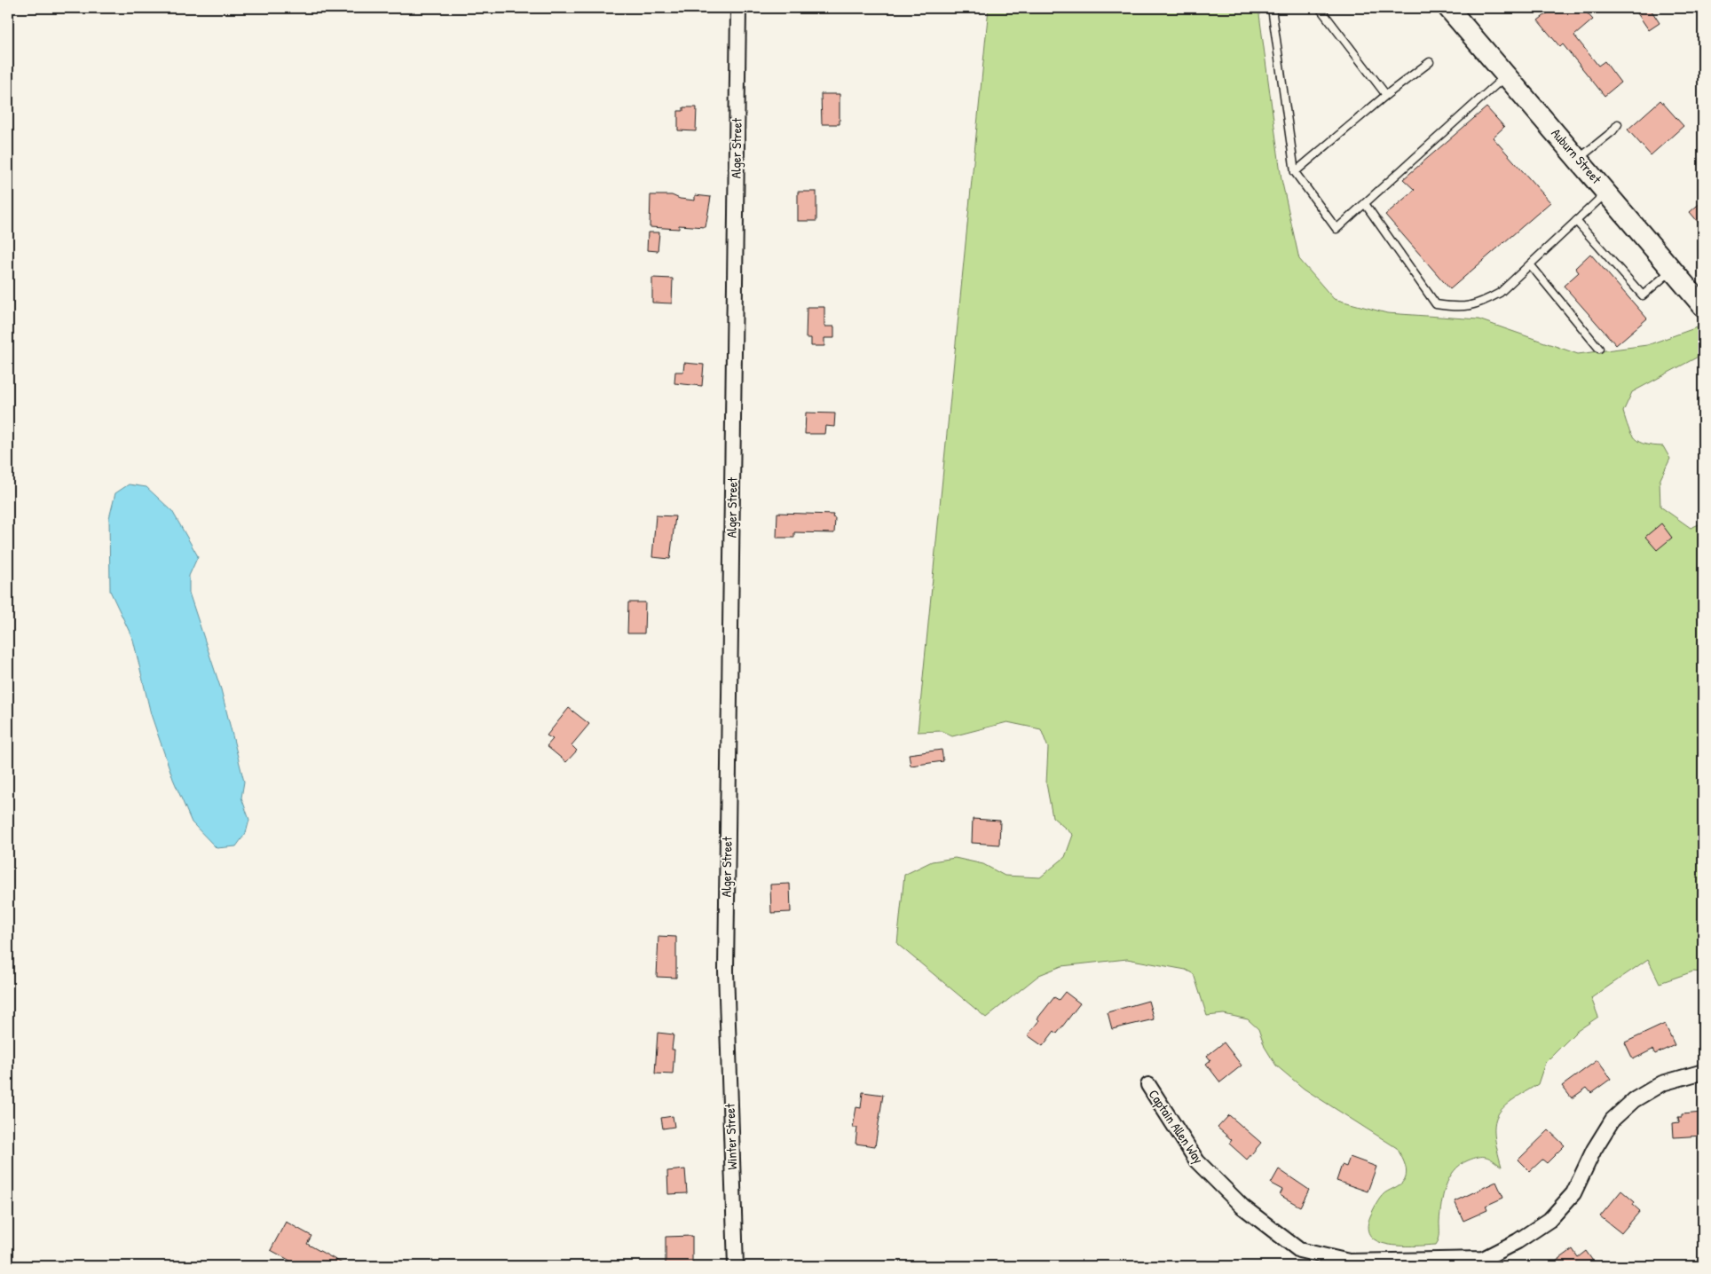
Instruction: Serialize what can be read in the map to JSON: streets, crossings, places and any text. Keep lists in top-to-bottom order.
{
  "streets": {
    "main road": ["Auburn Street"],
    "street": ["Alger Street", "Captain Allen Way", "Winter Street"]
  },
  "crossings": [
    ["Alger Street", "Winter Street"]
  ]
}
